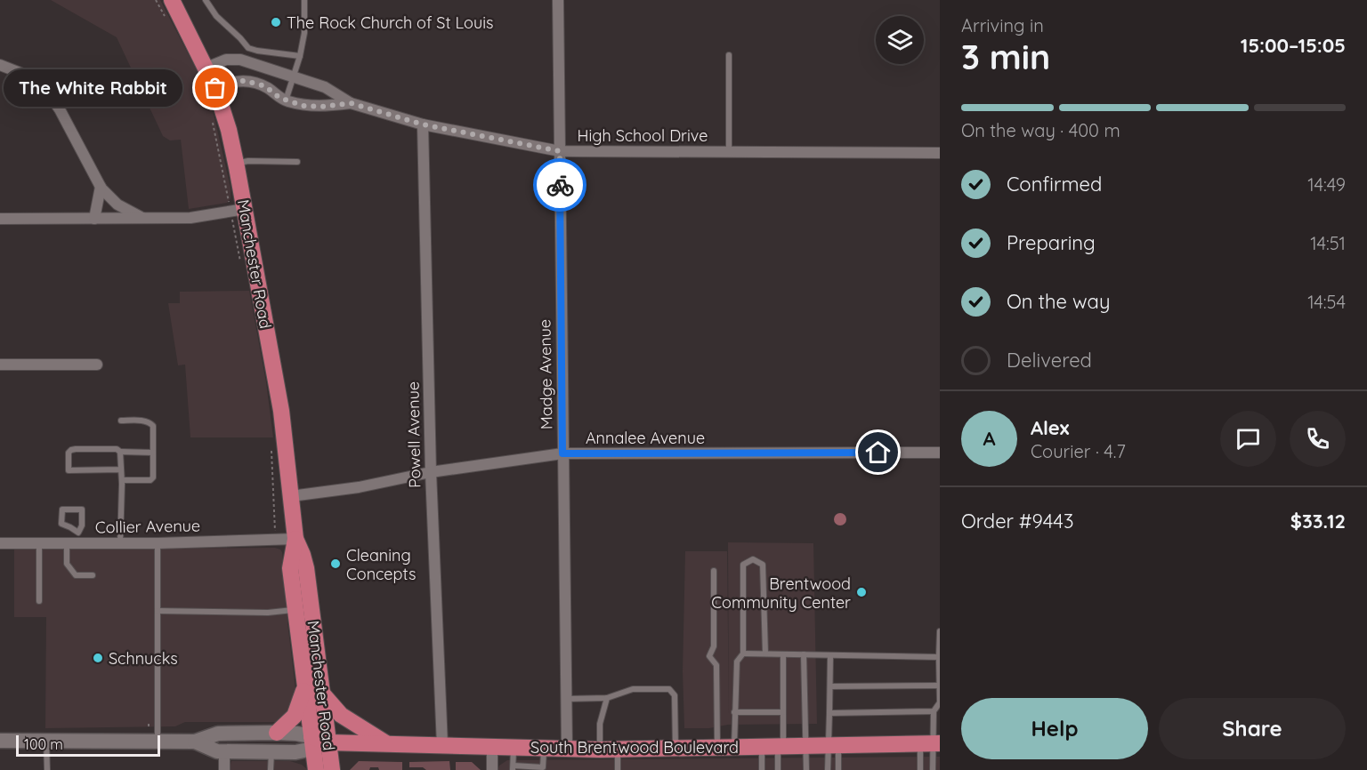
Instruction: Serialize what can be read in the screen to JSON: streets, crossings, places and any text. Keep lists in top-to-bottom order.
{
  "streets": {
    "main road": ["Manchester Road", "South Brentwood Boulevard"],
    "street": [
      "High School Drive",
      "Madge Avenue",
      "Powell Avenue",
      "Annalee Avenue",
      "Collier Avenue"
    ]
  },
  "crossings": [
    ["High School Drive", "Manchester Road"],
    ["High School Drive", "Madge Avenue"],
    ["High School Drive", "Powell Avenue"],
    ["Manchester Road", "Annalee Avenue"],
    ["Manchester Road", "Collier Avenue"],
    ["Manchester Road", "South Brentwood Boulevard"],
    ["Madge Avenue", "Annalee Avenue"],
    ["Madge Avenue", "South Brentwood Boulevard"],
    ["Powell Avenue", "Annalee Avenue"],
    ["Powell Avenue", "South Brentwood Boulevard"]
  ],
  "places": [
    "The Rock Church of St Louis",
    "The White Rabbit",
    "Cleaning Concepts",
    "Brentwood Community Center",
    "Schnucks"
  ],
  "scale_bar": "100 m",
  "page": {
    "heading": ["3 min", "Arriving in", "15:00–15:05"],
    "panel": [
      "Alex",
      "Courier · 4.7",
      "Order #9443",
      "$33.12"
    ],
    "bubble": "The White Rabbit",
    "bar": "On the way · 400 m",
    "list": [
      ["Confirmed", "14:49"],
      ["Preparing", "14:51"],
      ["On the way", "14:54"],
      "Delivered"
    ],
    "round": "A",
    "buttons": ["Help", "Share"],
    "scale": "100 m"
  }
}
